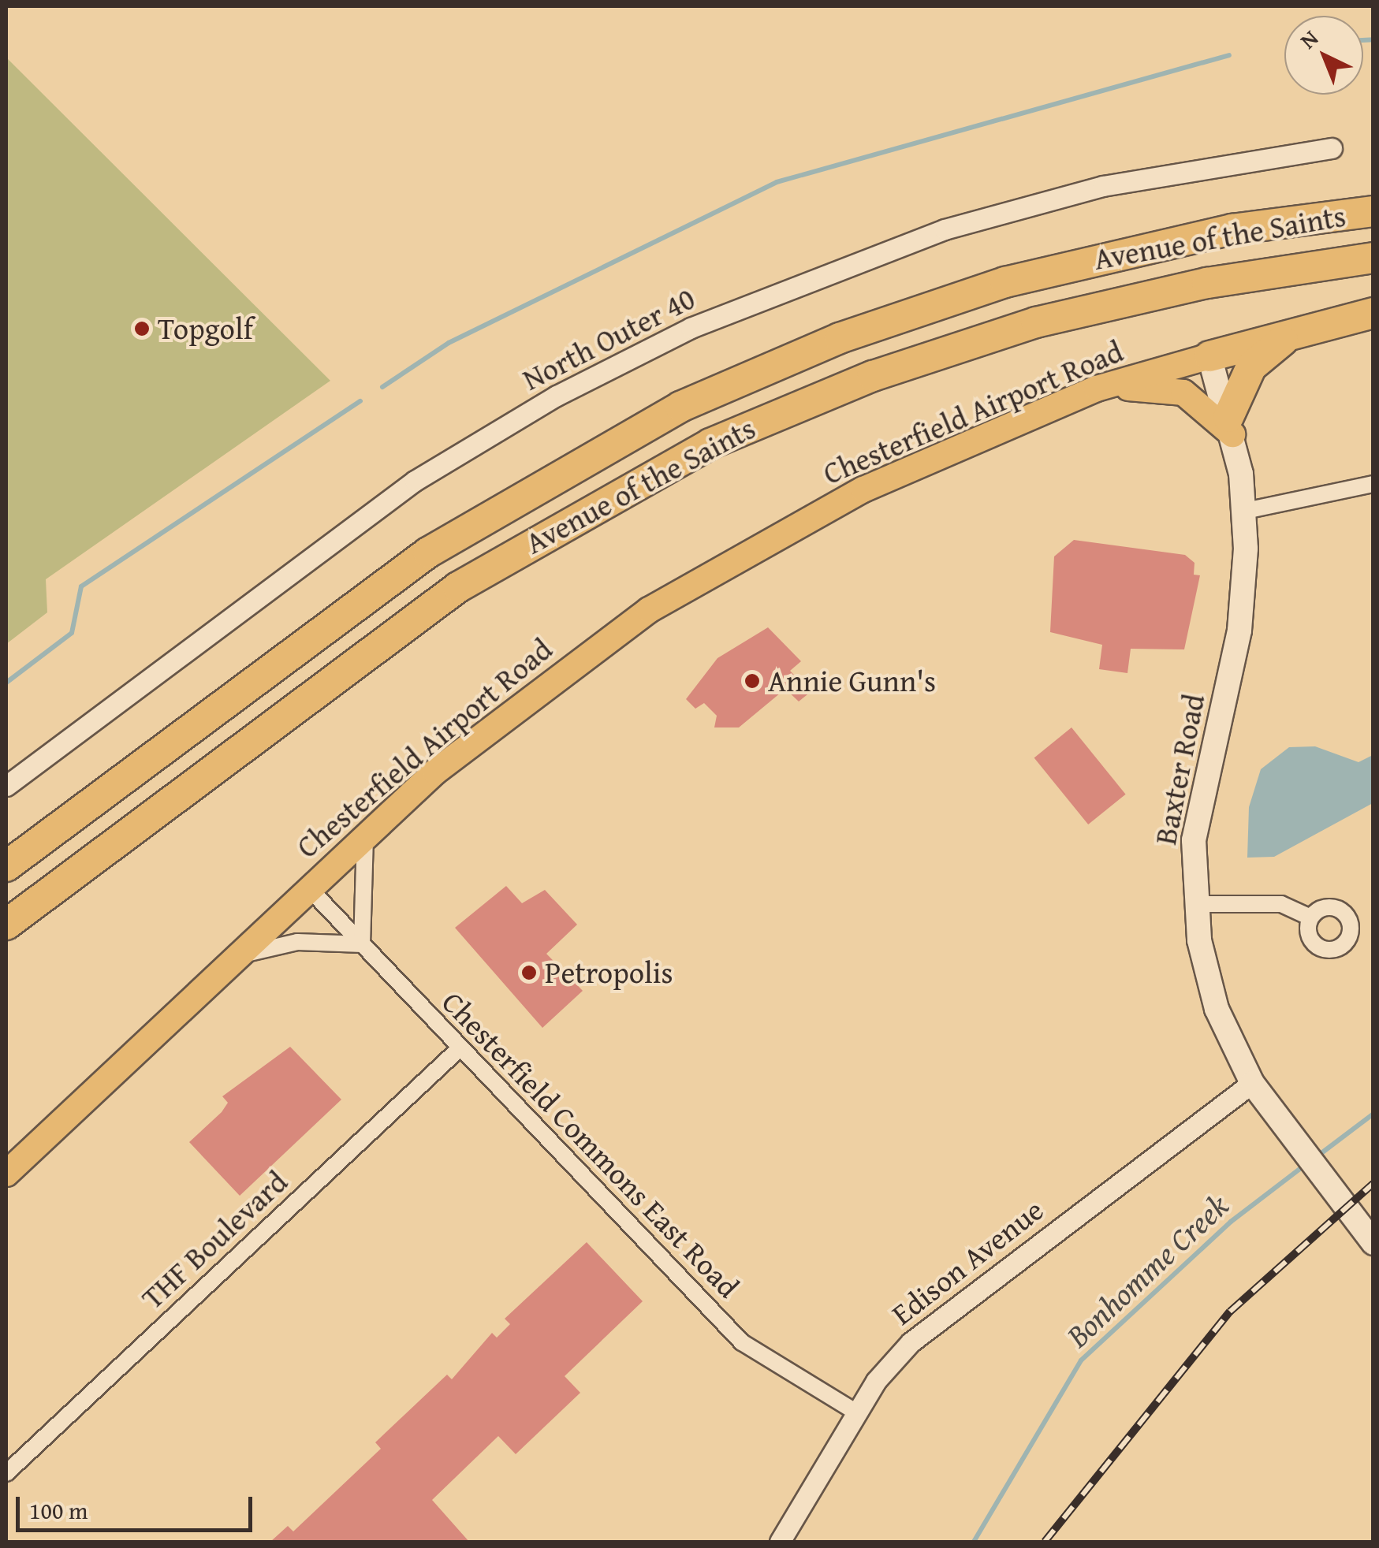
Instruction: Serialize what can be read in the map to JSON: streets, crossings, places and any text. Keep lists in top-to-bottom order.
{
  "streets": {
    "highway": ["Avenue of the Saints"],
    "main road": ["Chesterfield Airport Road", "Baxter Road"],
    "street": [
      "North Outer 40",
      "Chesterfield Commons East Road",
      "THF Boulevard",
      "Edison Avenue"
    ]
  },
  "crossings": [
    ["Chesterfield Airport Road", "Baxter Road"],
    ["Chesterfield Airport Road", "Chesterfield Commons East Road"],
    ["Baxter Road", "Edison Avenue"],
    ["Chesterfield Commons East Road", "THF Boulevard"],
    ["Chesterfield Commons East Road", "Edison Avenue"]
  ],
  "water": ["Bonhomme Creek"],
  "places": ["Topgolf", "Annie Gunn's", "Petropolis"],
  "scale_bar": "100 m",
  "north": "top left"
}
